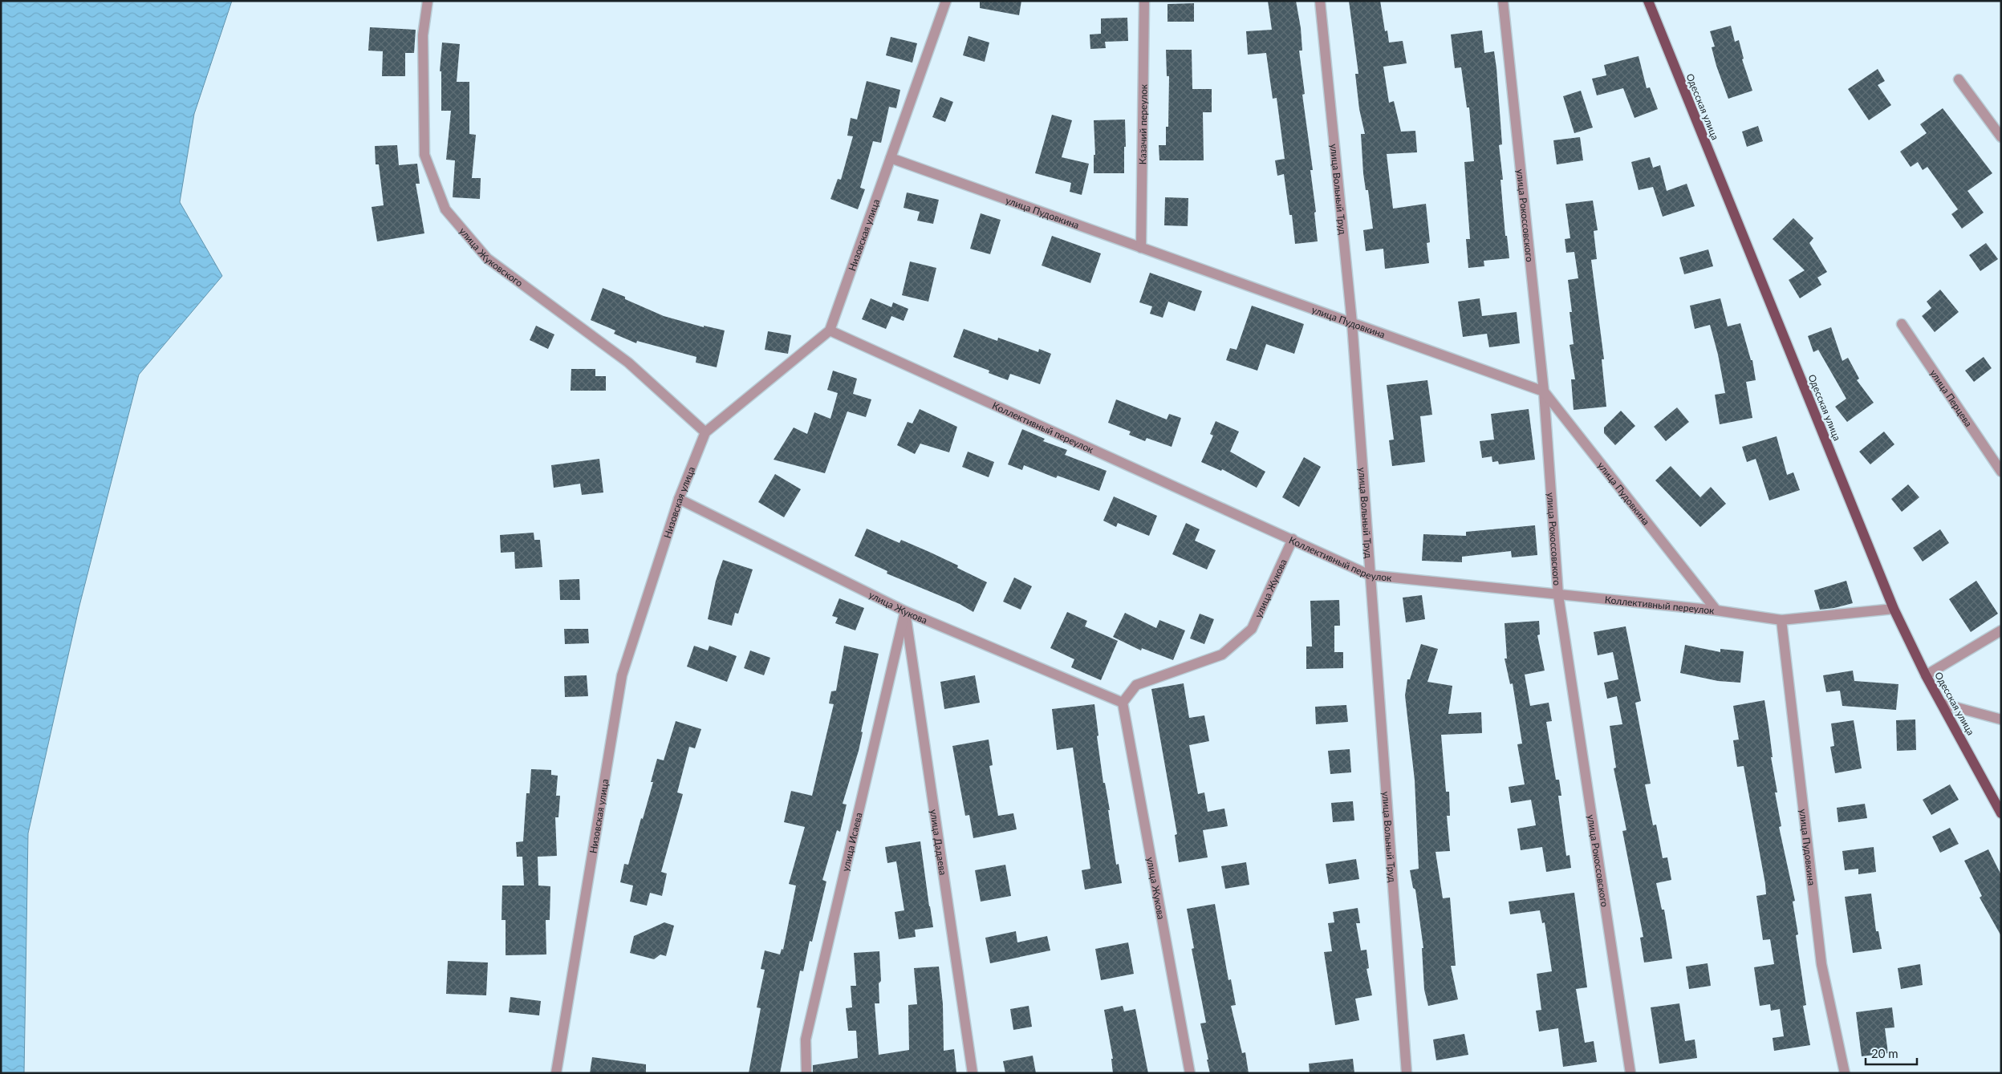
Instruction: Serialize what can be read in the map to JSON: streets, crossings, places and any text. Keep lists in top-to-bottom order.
{
  "streets": {
    "main road": ["Одесская улица"],
    "street": [
      "Казачий переулок",
      "улица Вольный Труд",
      "улица Пудовкина",
      "улица Рокоссовского",
      "Низовская улица",
      "улица Жуковского",
      "улица Перцева",
      "Коллективный переулок",
      "улица Жукова",
      "улица Исаева",
      "улица Дадаева"
    ]
  },
  "crossings": [
    ["Одесская улица", "Коллективный переулок"],
    ["Казачий переулок", "улица Пудовкина"],
    ["улица Вольный Труд", "улица Пудовкина"],
    ["улица Вольный Труд", "Коллективный переулок"],
    ["улица Пудовкина", "улица Рокоссовского"],
    ["улица Пудовкина", "Низовская улица"],
    ["улица Пудовкина", "Коллективный переулок"],
    ["улица Рокоссовского", "Коллективный переулок"],
    ["Низовская улица", "улица Жуковского"],
    ["Низовская улица", "Коллективный переулок"],
    ["Низовская улица", "улица Жукова"],
    ["Коллективный переулок", "улица Жукова"],
    ["улица Жукова", "улица Исаева"],
    ["улица Жукова", "улица Дадаева"],
    ["улица Исаева", "улица Дадаева"]
  ],
  "scale_bar": "20 m"
}
